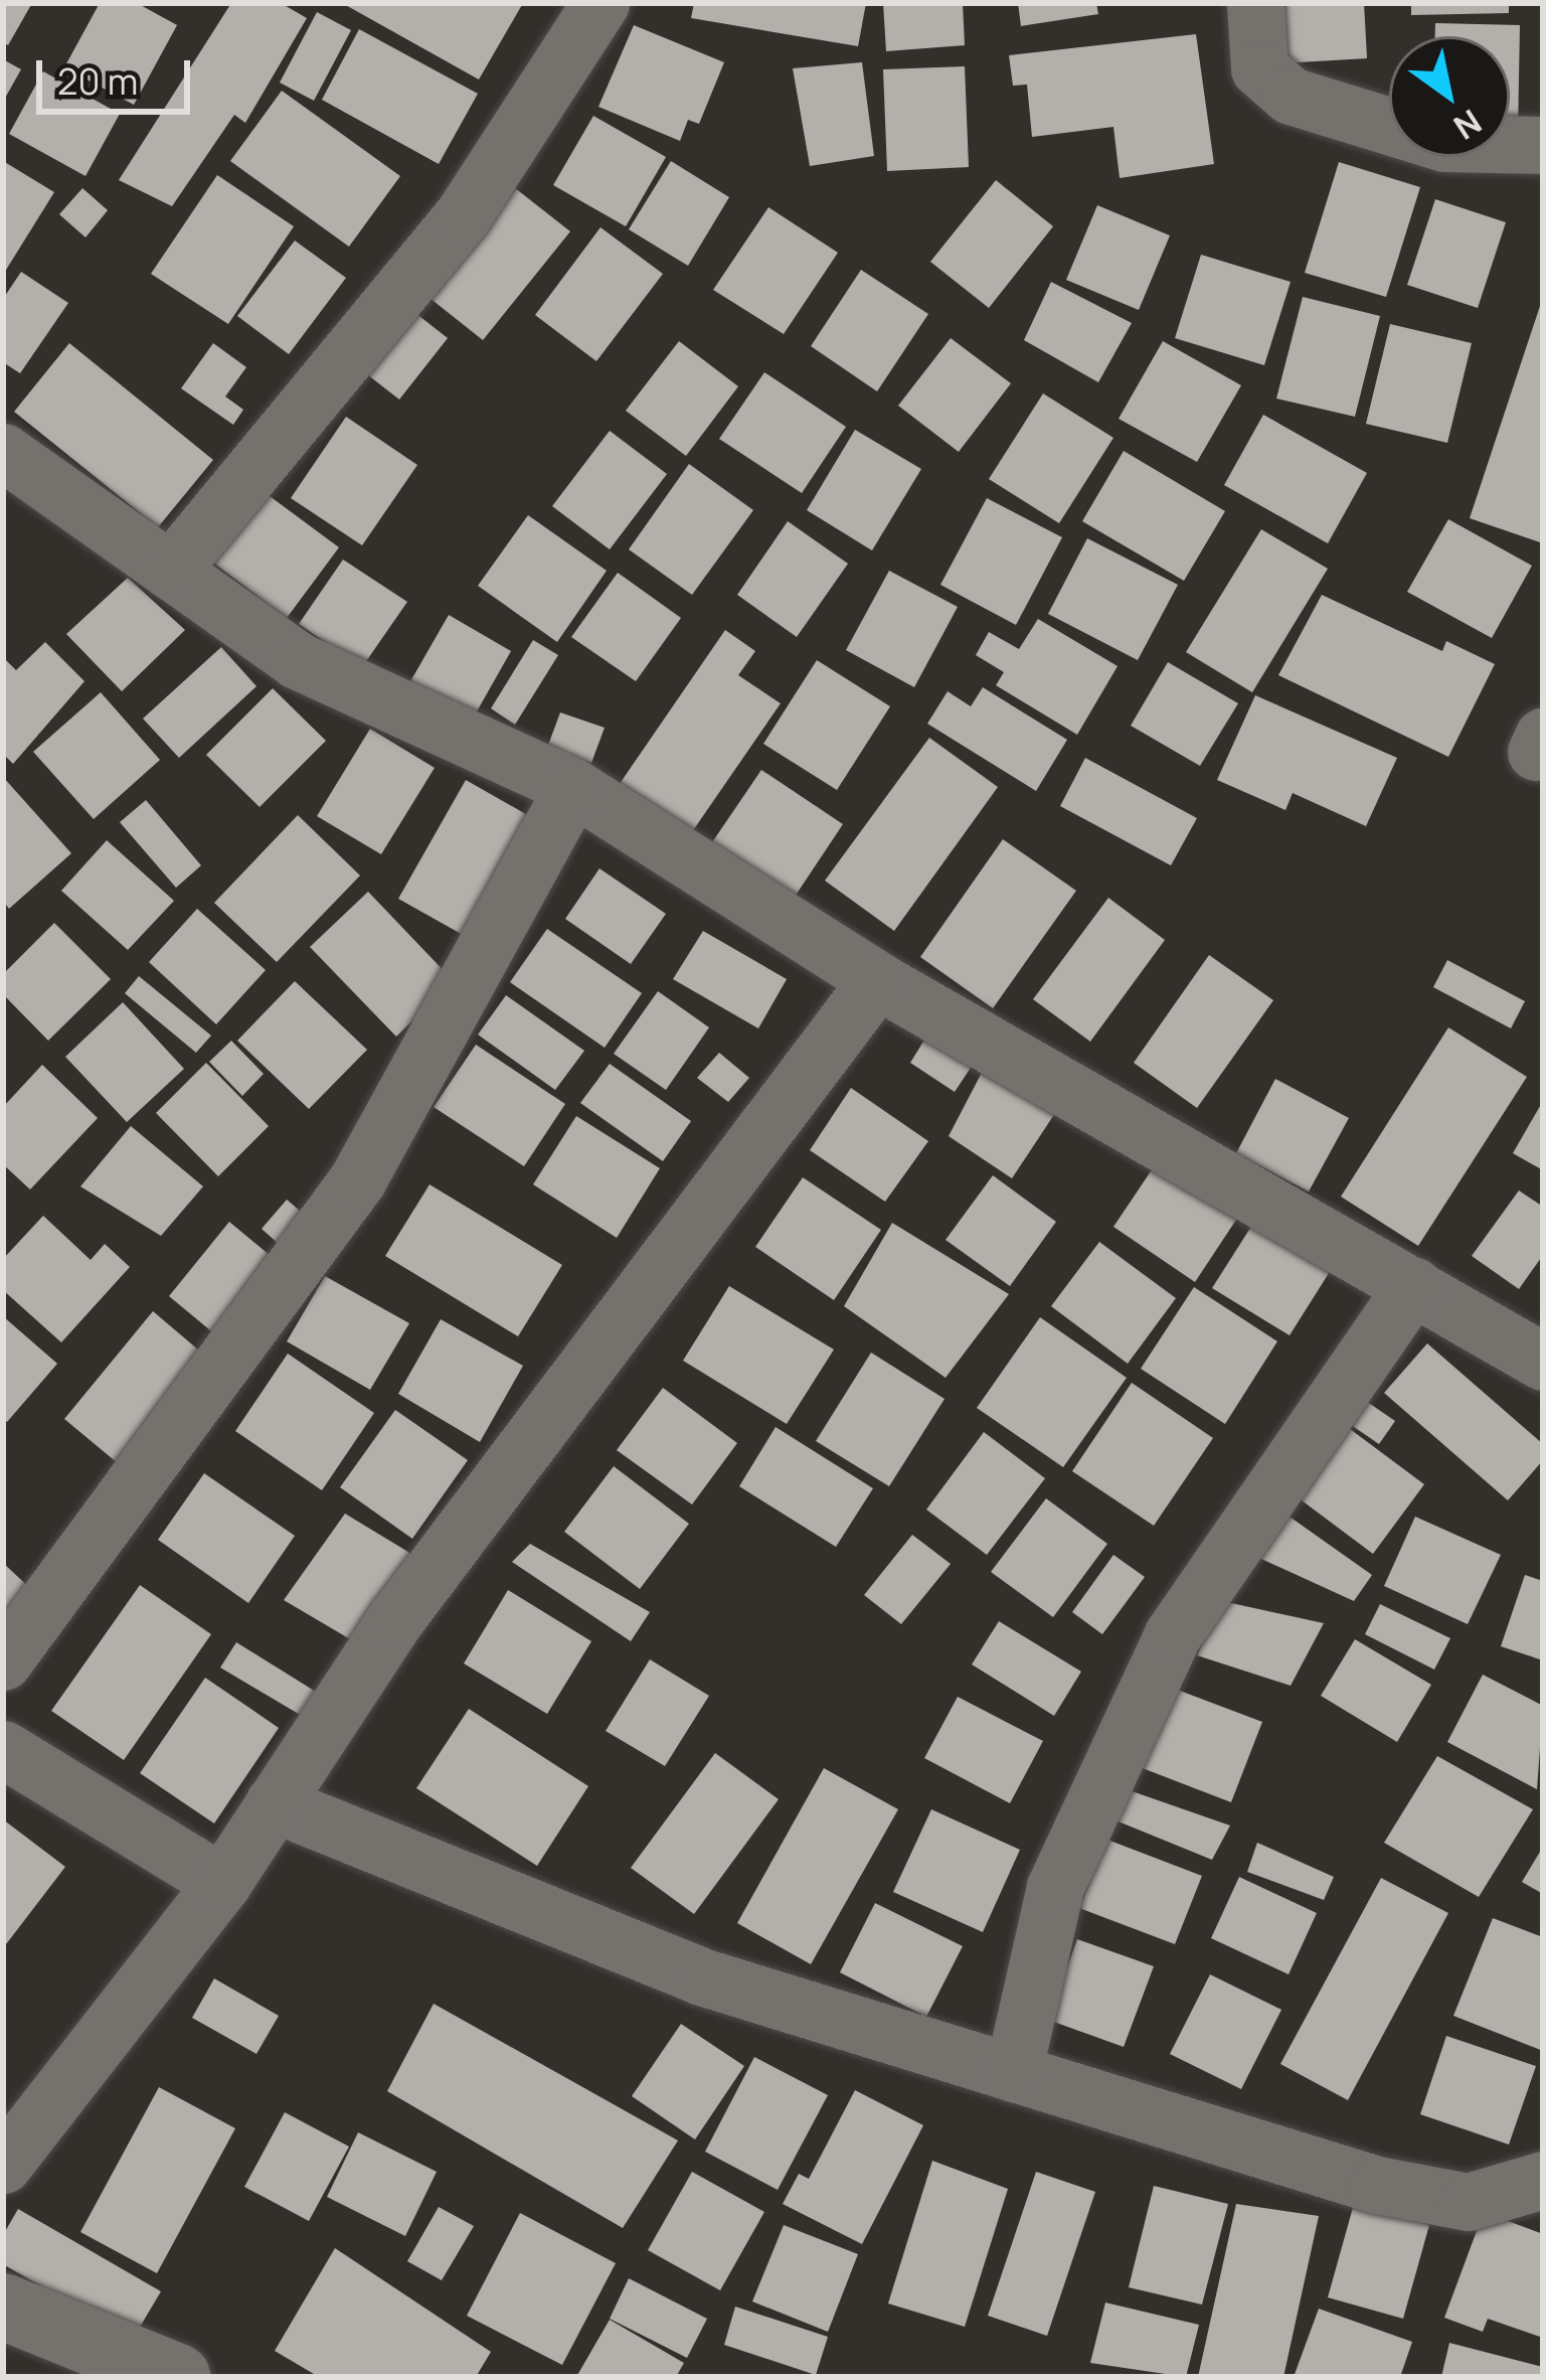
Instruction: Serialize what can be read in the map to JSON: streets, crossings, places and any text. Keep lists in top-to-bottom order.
{
  "scale_bar": "20 m",
  "north": "bottom right"
}
